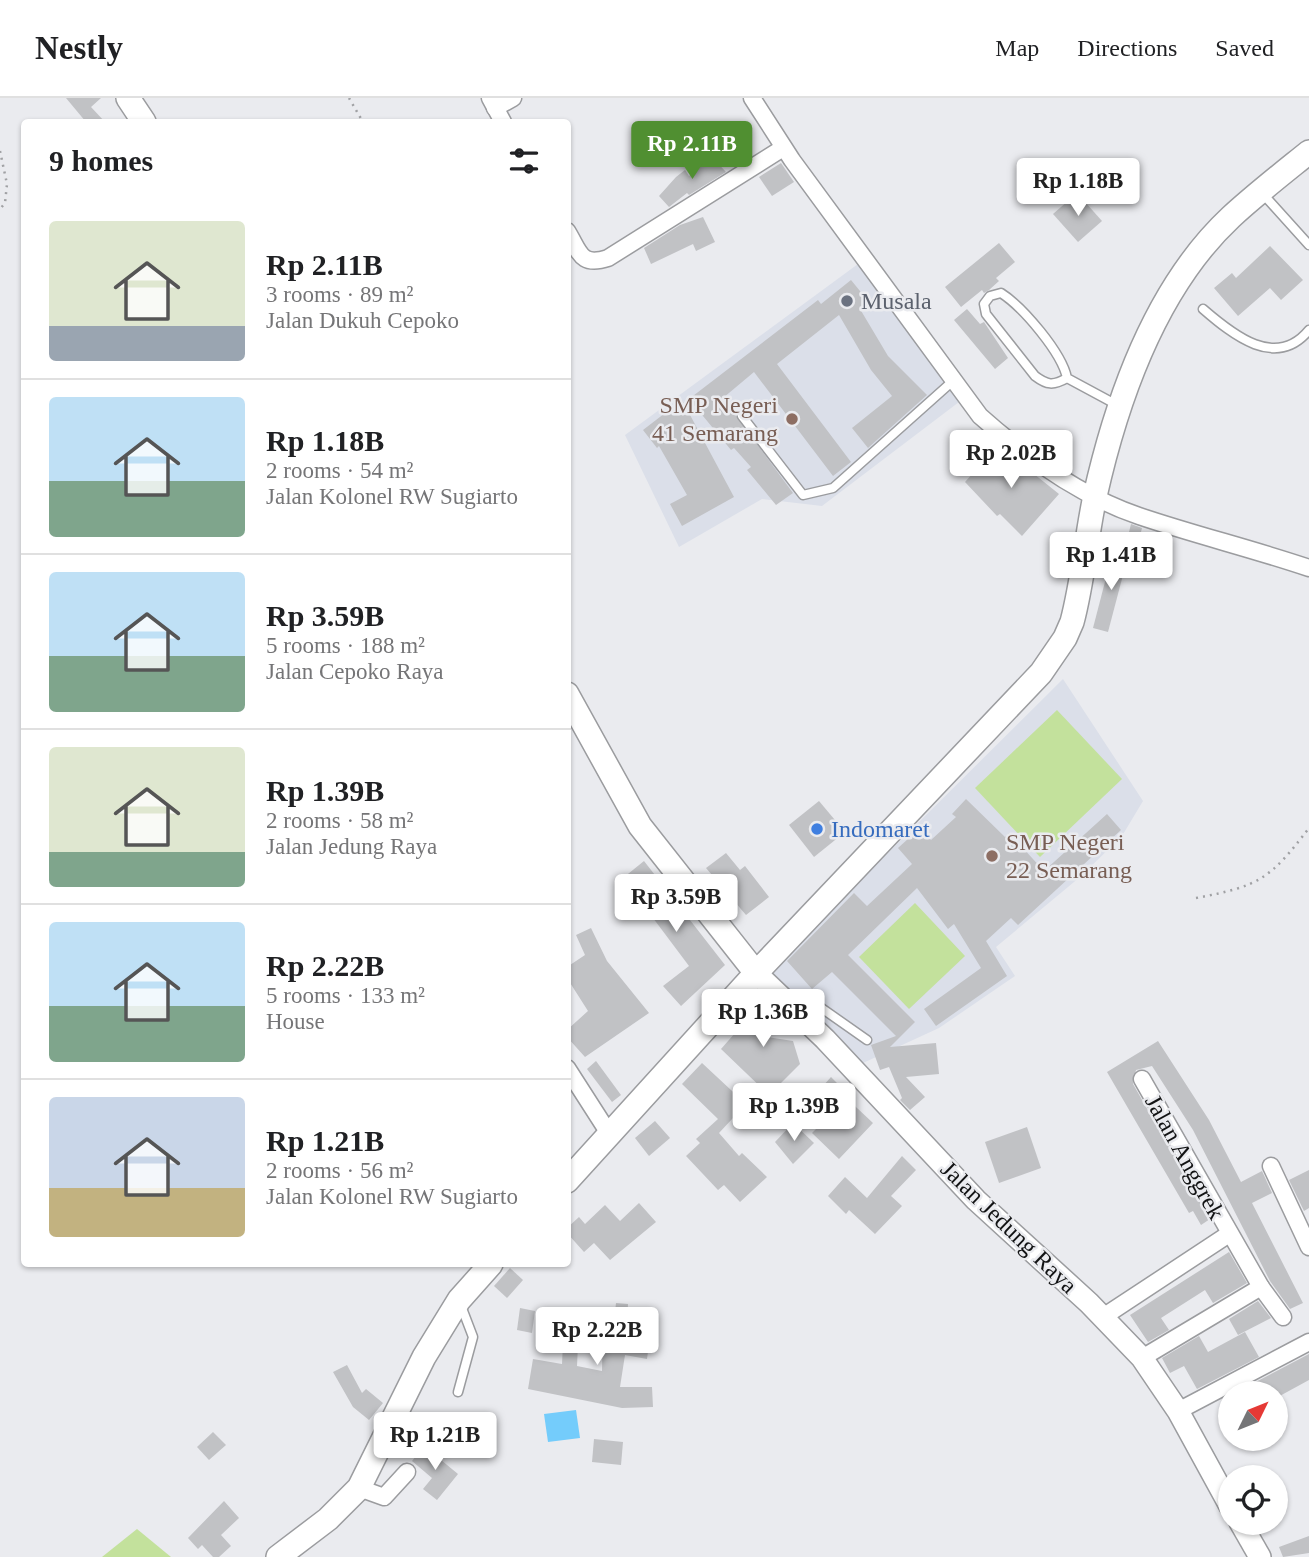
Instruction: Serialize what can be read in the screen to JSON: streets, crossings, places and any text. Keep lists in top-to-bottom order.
{
  "streets": {
    "street": ["Jalan Anggrek", "Jalan Jedung Raya"]
  },
  "places": [
    "Musala",
    "SMP Negeri 41 Semarang",
    "Indomaret",
    "SMP Negeri 22 Semarang"
  ],
  "north": "top right",
  "page": {
    "header": "Nestly",
    "nav": ["Map", "Directions", "Saved"],
    "heading": "9 homes",
    "price": [
      "Rp 2.11B",
      "Rp 1.18B",
      "Rp 2.02B",
      "Rp 1.41B",
      "Rp 3.59B",
      "Rp 1.36B",
      "Rp 1.39B",
      "Rp 2.22B",
      "Rp 1.21B"
    ],
    "list": [
      {
        "name": "Rp 2.11B",
        "note": "3 rooms · 89 m² · Jalan Dukuh Cepoko"
      },
      {
        "name": "Rp 1.18B",
        "note": "2 rooms · 54 m² · Jalan Kolonel RW Sugiarto"
      },
      {
        "name": "Rp 3.59B",
        "note": "5 rooms · 188 m² · Jalan Cepoko Raya"
      },
      {
        "name": "Rp 1.39B",
        "note": "2 rooms · 58 m² · Jalan Jedung Raya"
      },
      {
        "name": "Rp 2.22B",
        "note": "5 rooms · 133 m² · House"
      },
      {
        "name": "Rp 1.21B",
        "note": "2 rooms · 56 m² · Jalan Kolonel RW Sugiarto"
      }
    ]
  }
}
